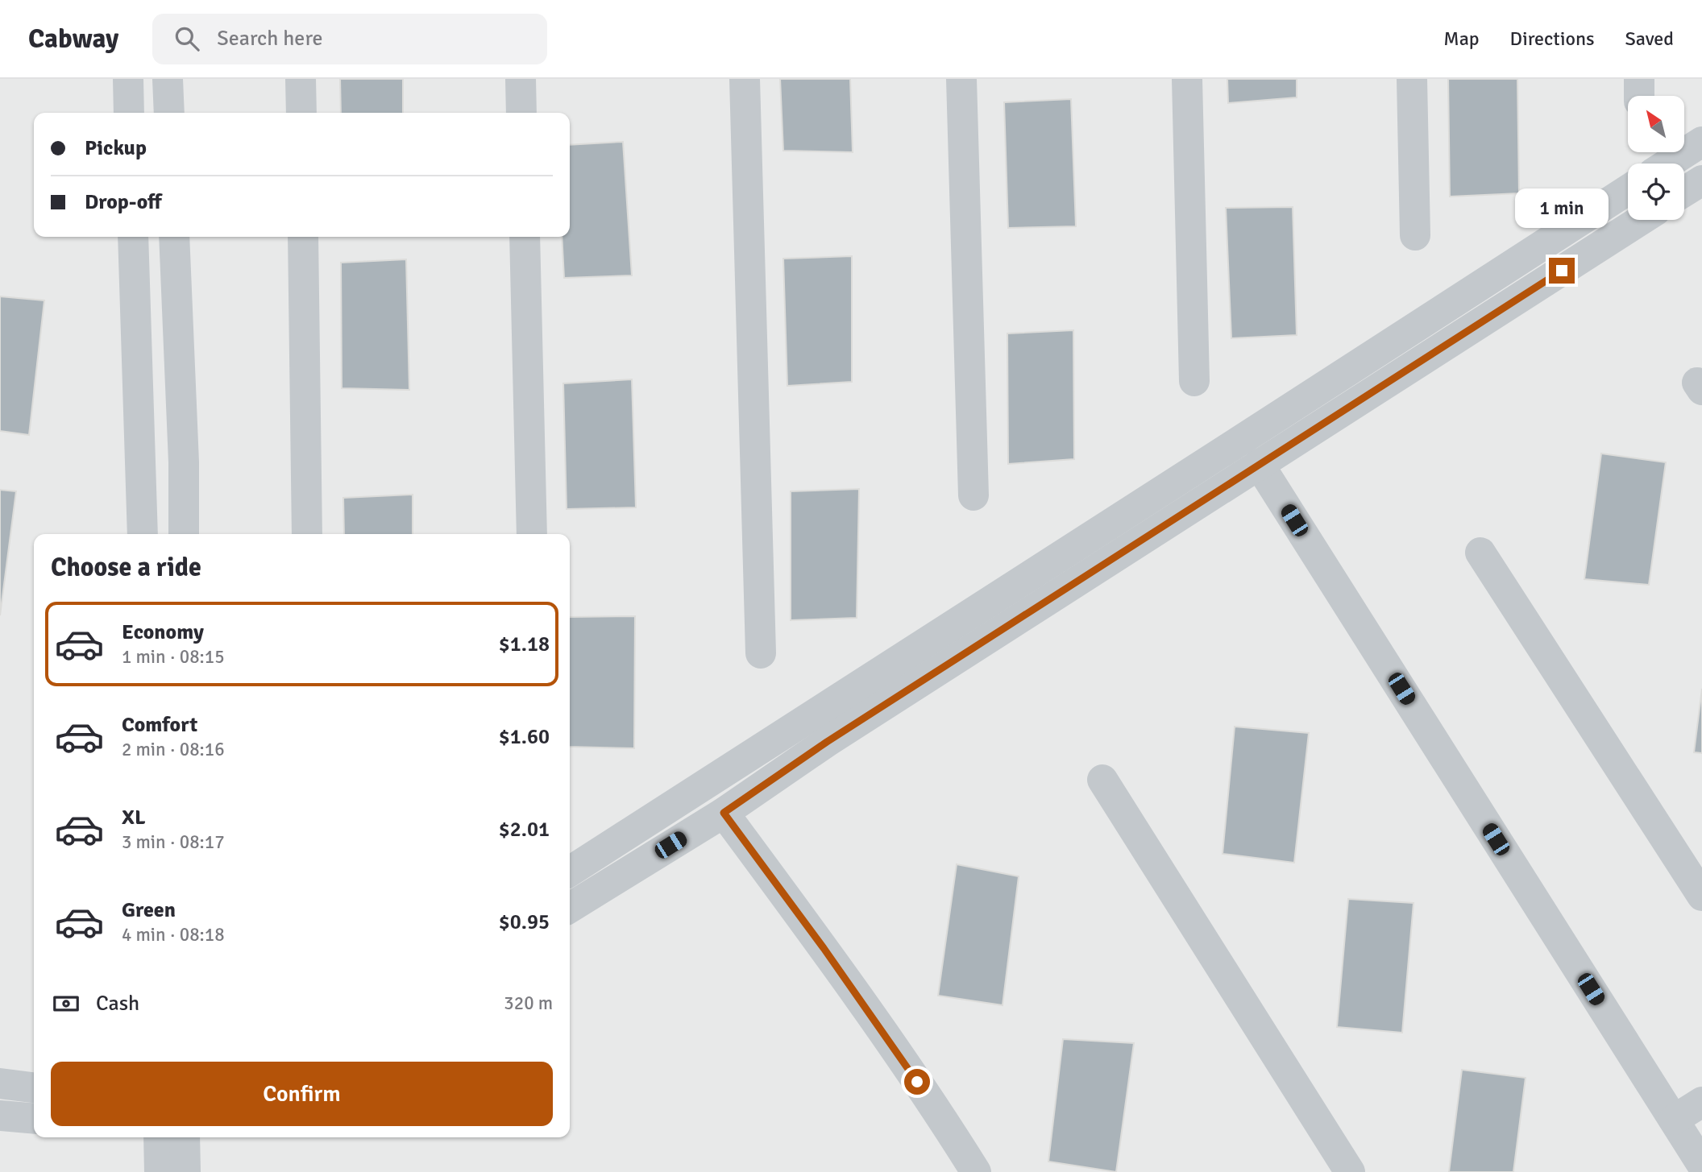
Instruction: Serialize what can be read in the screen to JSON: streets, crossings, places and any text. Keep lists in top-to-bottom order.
{
  "north": "top left",
  "page": {
    "header": "Cabway",
    "search": "Search here",
    "nav": ["Map", "Directions", "Saved"],
    "banner": ["Pickup", "Drop-off"],
    "bubble": "1 min",
    "heading": "Choose a ride",
    "list": [
      {
        "name": "Economy",
        "note": "1 min · 08:15",
        "value": "$1.18"
      },
      {
        "name": "Comfort",
        "note": "2 min · 08:16",
        "value": "$1.60"
      },
      {
        "name": "XL",
        "note": "3 min · 08:17",
        "value": "$2.01"
      },
      {
        "name": "Green",
        "note": "4 min · 08:18",
        "value": "$0.95"
      }
    ],
    "pay": ["Cash", "320 m"],
    "buttons": "Confirm"
  }
}
